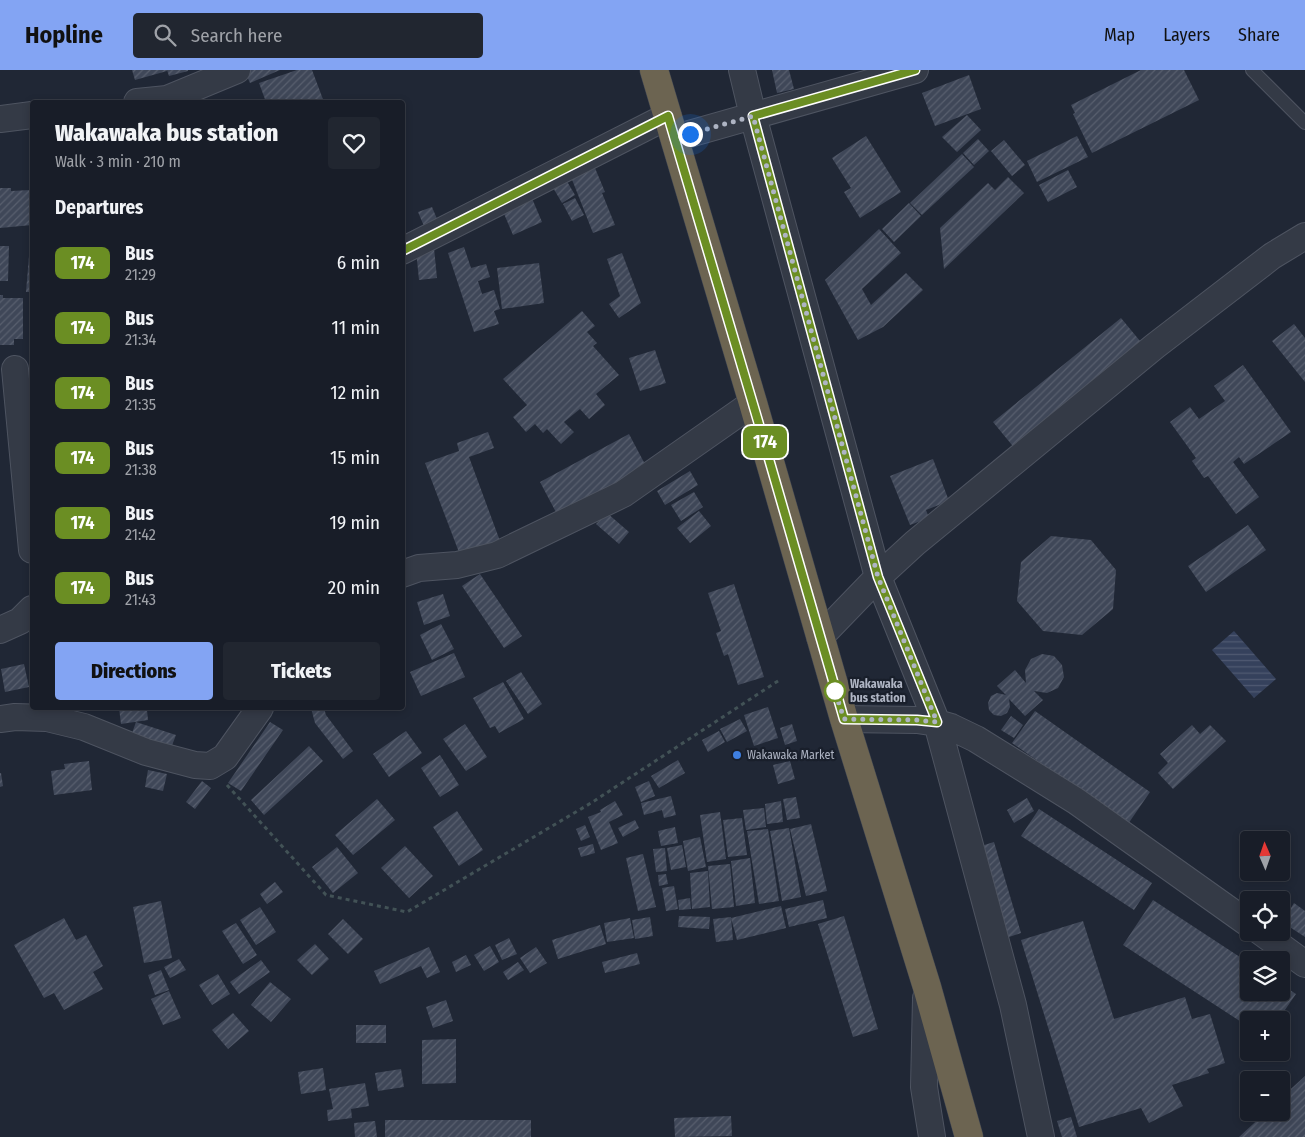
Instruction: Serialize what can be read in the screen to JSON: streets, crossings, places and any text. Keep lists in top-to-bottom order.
{
  "places": ["Wakawaka bus station", "Wakawaka Market"],
  "lines": ["bus line 174"],
  "north": "top",
  "page": {
    "header": "Hopline",
    "search": "Search here",
    "nav": ["Map", "Layers", "Share"],
    "on_map": "174",
    "heading": [
      ["Wakawaka bus station", "Walk · 3 min · 210 m"],
      "Departures"
    ],
    "list": [
      {
        "mark": "174",
        "name": "Bus",
        "note": "21:29",
        "value": "6 min"
      },
      {
        "mark": "174",
        "name": "Bus",
        "note": "21:34",
        "value": "11 min"
      },
      {
        "mark": "174",
        "name": "Bus",
        "note": "21:35",
        "value": "12 min"
      },
      {
        "mark": "174",
        "name": "Bus",
        "note": "21:38",
        "value": "15 min"
      },
      {
        "mark": "174",
        "name": "Bus",
        "note": "21:42",
        "value": "19 min"
      },
      {
        "mark": "174",
        "name": "Bus",
        "note": "21:43",
        "value": "20 min"
      }
    ],
    "buttons": ["Directions", "Tickets"],
    "map_buttons": ["+", "−"]
  }
}
